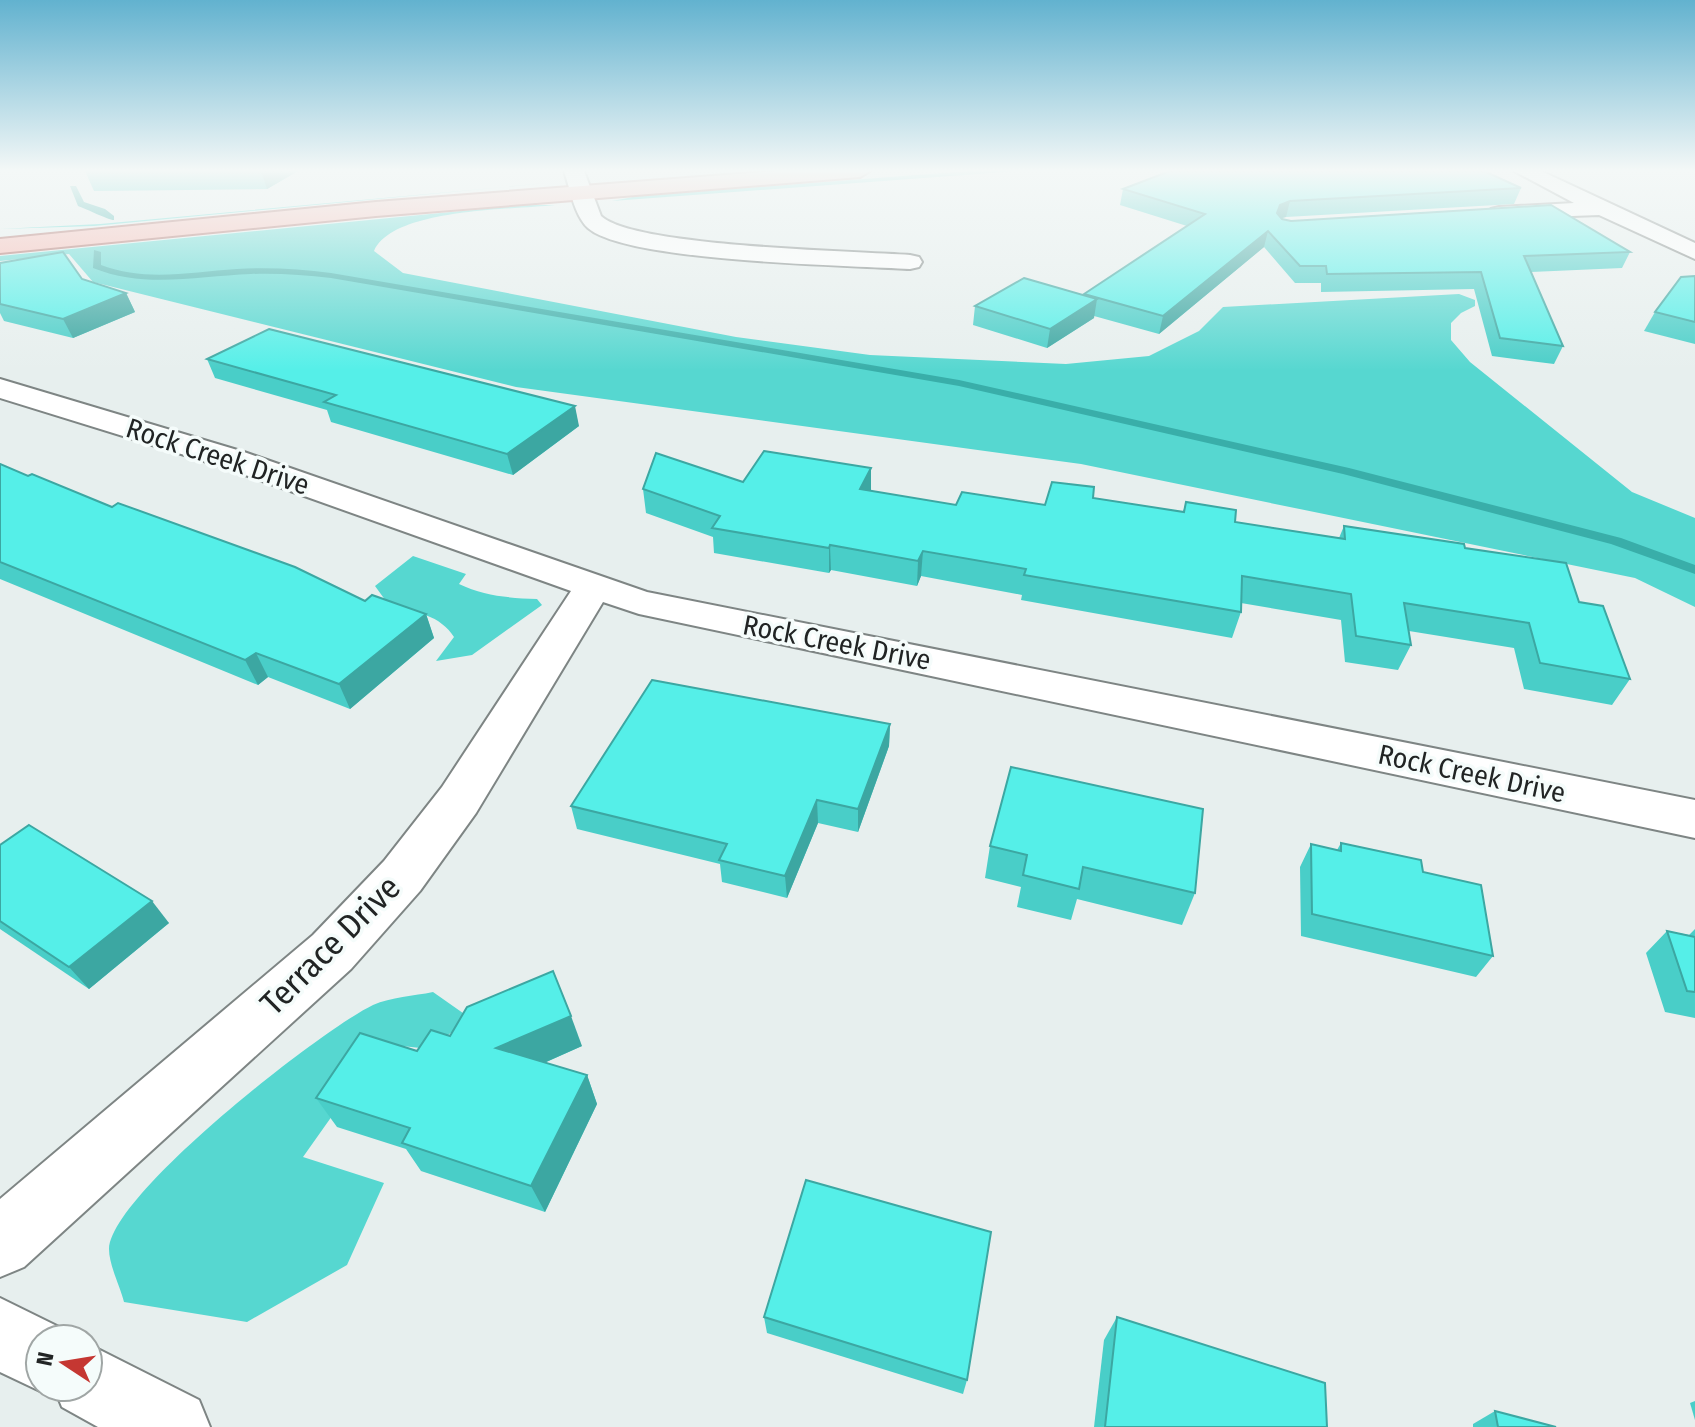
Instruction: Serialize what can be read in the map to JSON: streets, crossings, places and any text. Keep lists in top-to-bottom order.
{
  "streets": {
    "street": ["Rock Creek Drive", "Terrace Drive"]
  },
  "crossings": [
    ["Rock Creek Drive", "Terrace Drive"]
  ],
  "north": "left"
}
